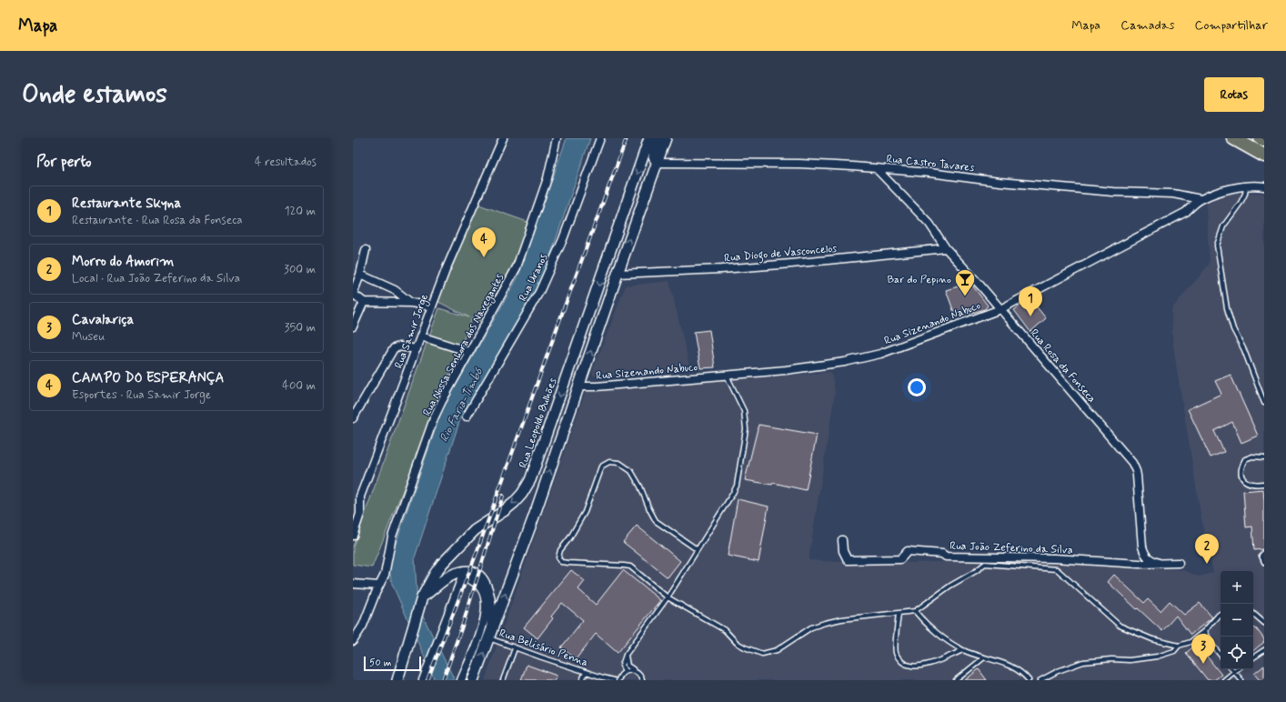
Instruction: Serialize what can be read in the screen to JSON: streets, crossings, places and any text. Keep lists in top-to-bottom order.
{
  "streets": {
    "main road": ["Rua Leopoldo Bulhões"],
    "street": [
      "Rua Castro Tavares",
      "Rua Diogo de Vasconcelos",
      "Rua Uranos",
      "Rua Sizenando Nabuco",
      "Rua Samir Jorge",
      "Rua Nossa Senhora dos Navegantes",
      "Rua Rosa da Fonseca",
      "Rua João Zeferino da Silva"
    ],
    "lane": ["Rua Belisário Penna"]
  },
  "crossings": [
    ["Rua Castro Tavares", "Rua Sizenando Nabuco"],
    ["Rua Castro Tavares", "Rua Rosa da Fonseca"],
    ["Rua Diogo de Vasconcelos", "Rua Rosa da Fonseca"],
    ["Rua Sizenando Nabuco", "Rua Rosa da Fonseca"],
    ["Rua Rosa da Fonseca", "Rua João Zeferino da Silva"]
  ],
  "water": ["Rio Faria-Timbó"],
  "places": {
    "bar": ["Bar do Pepino"]
  },
  "scale_bar": "50 m",
  "page": {
    "header": "Mapa",
    "nav": ["Mapa", "Camadas", "Compartilhar"],
    "buttons": "Rotas",
    "title": "Onde estamos",
    "heading": ["Por perto", "4 resultados"],
    "list": [
      {
        "mark": "1",
        "name": "Restaurante Skyna",
        "note": "Restaurante · Rua Rosa da Fonseca",
        "value": "120 m"
      },
      {
        "mark": "2",
        "name": "Morro do Amorim",
        "note": "Local · Rua João Zeferino da Silva",
        "value": "300 m"
      },
      {
        "mark": "3",
        "name": "Cavalariça",
        "note": "Museu",
        "value": "350 m"
      },
      {
        "mark": "4",
        "name": "CAMPO DO ESPERANÇA",
        "note": "Esportes · Rua Samir Jorge",
        "value": "400 m"
      }
    ],
    "pins": [
      "4",
      "1",
      "2",
      "3"
    ],
    "map_buttons": ["+", "−"],
    "scale": "50 m"
  }
}
